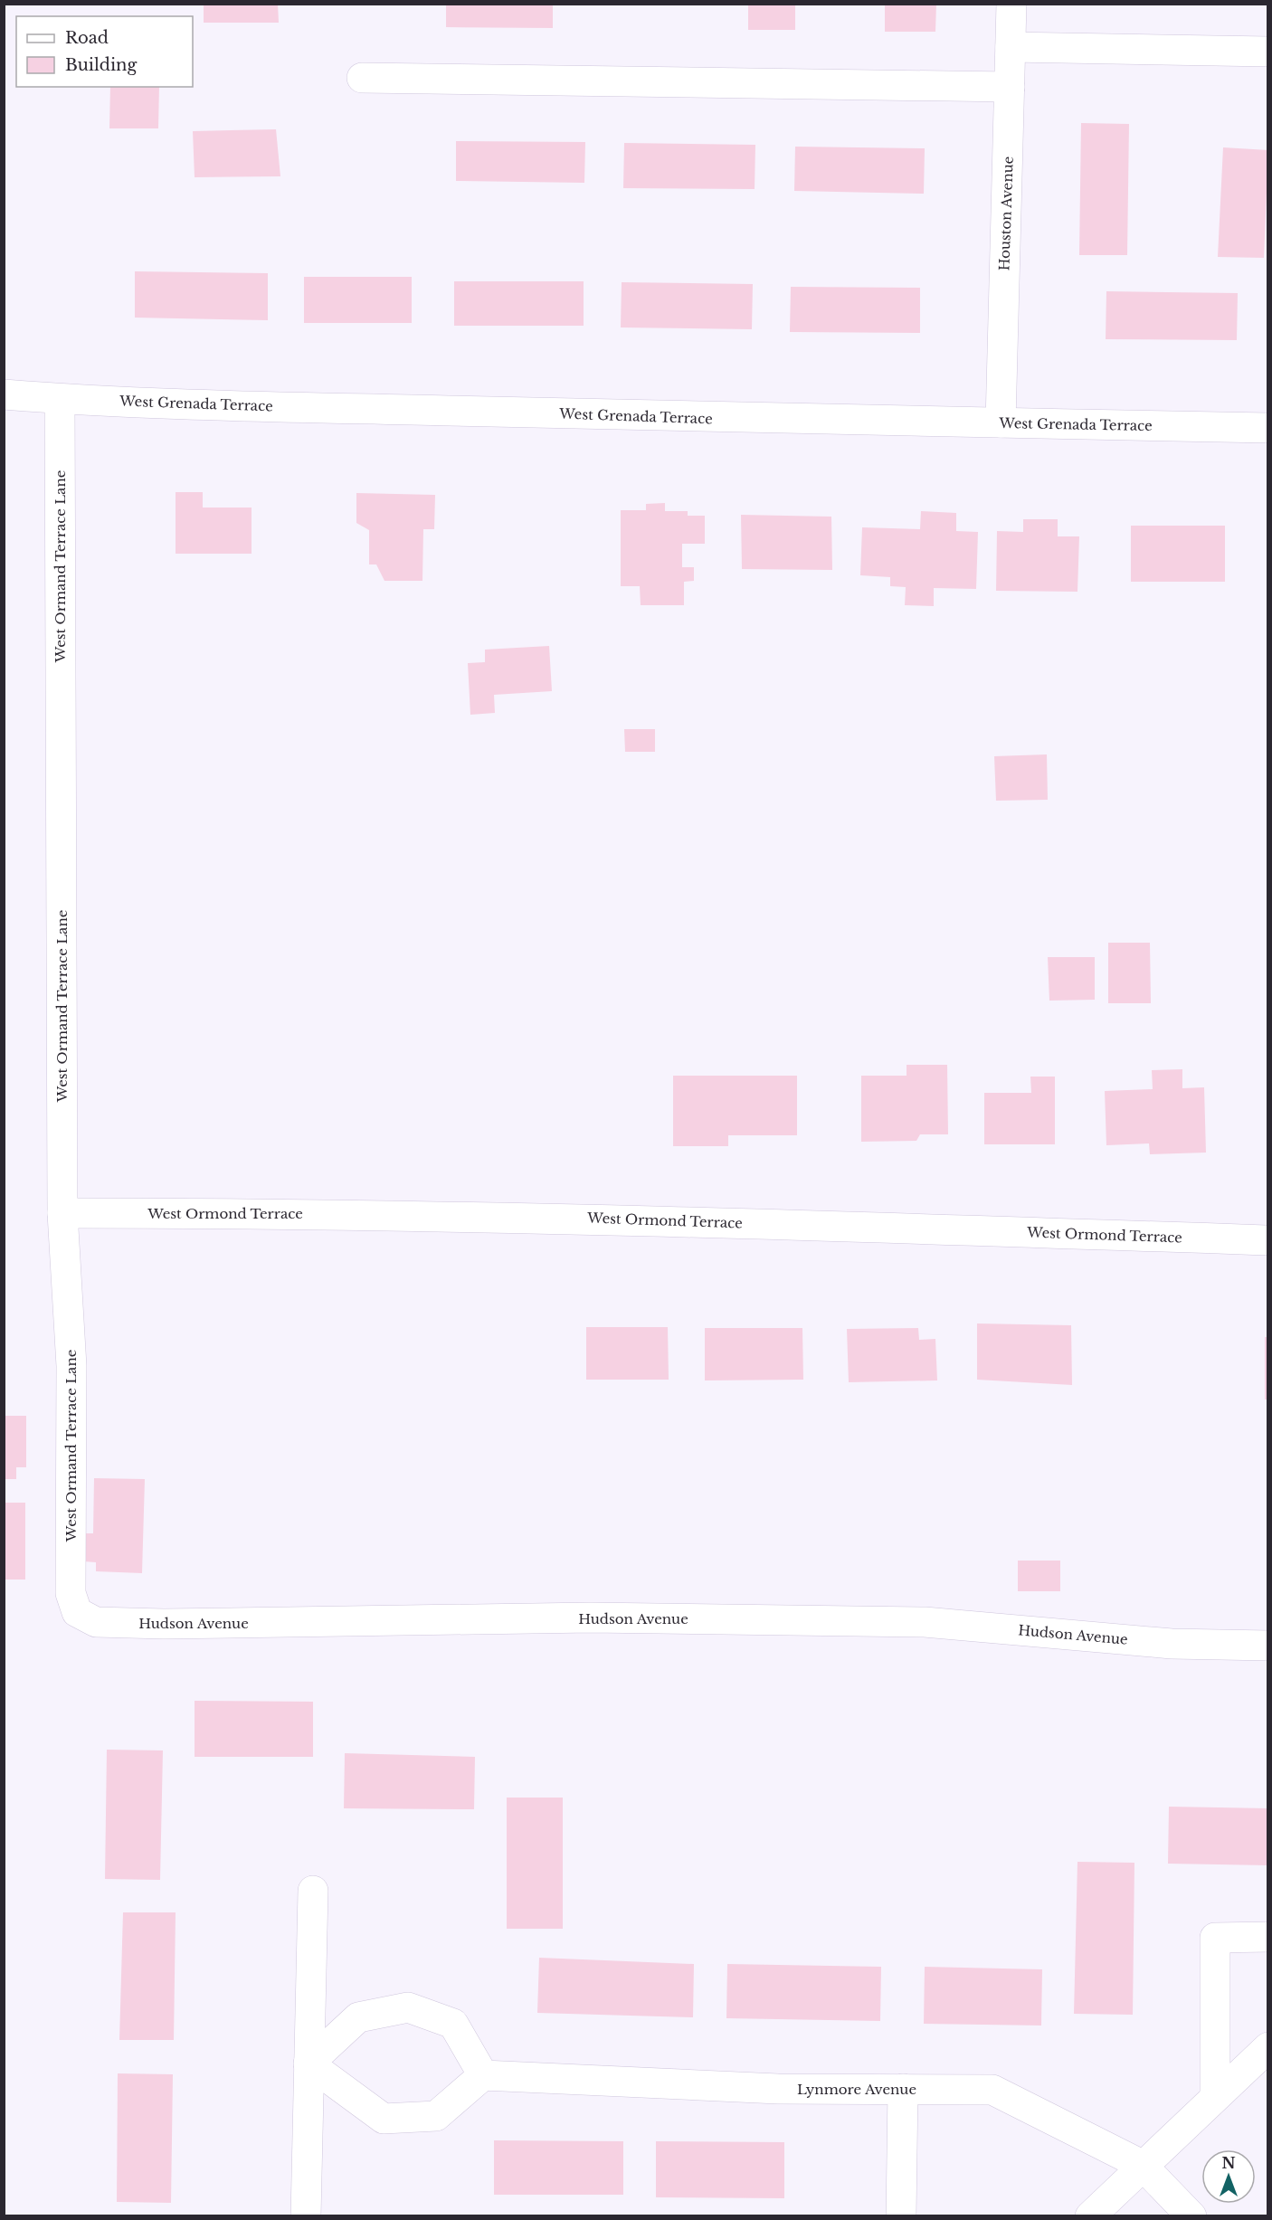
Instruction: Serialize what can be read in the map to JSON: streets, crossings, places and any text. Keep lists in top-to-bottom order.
{
  "streets": {
    "street": [
      "Houston Avenue",
      "West Grenada Terrace",
      "West Ormand Terrace Lane",
      "West Ormond Terrace",
      "Hudson Avenue",
      "Lynmore Avenue"
    ]
  },
  "crossings": [
    ["Houston Avenue", "West Grenada Terrace"],
    ["West Grenada Terrace", "West Ormand Terrace Lane"],
    ["West Ormand Terrace Lane", "West Ormond Terrace"],
    ["West Ormand Terrace Lane", "Hudson Avenue"]
  ],
  "legend": ["Road", "Building"],
  "north": "top"
}
